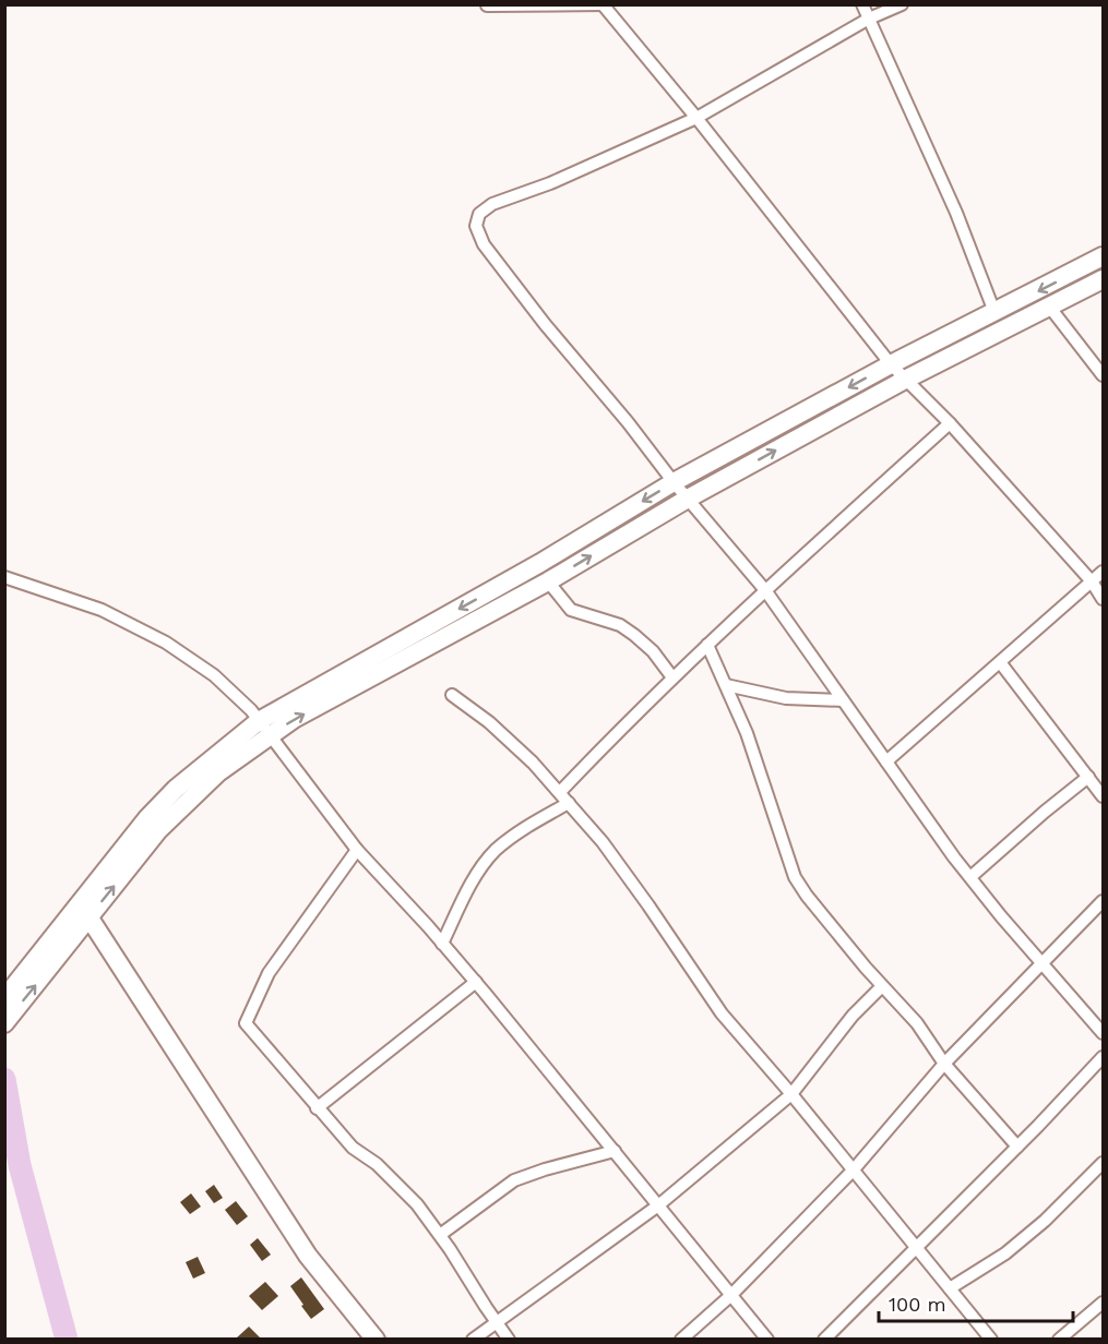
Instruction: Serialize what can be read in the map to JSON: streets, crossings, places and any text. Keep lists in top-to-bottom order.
{
  "scale_bar": "100 m"
}
